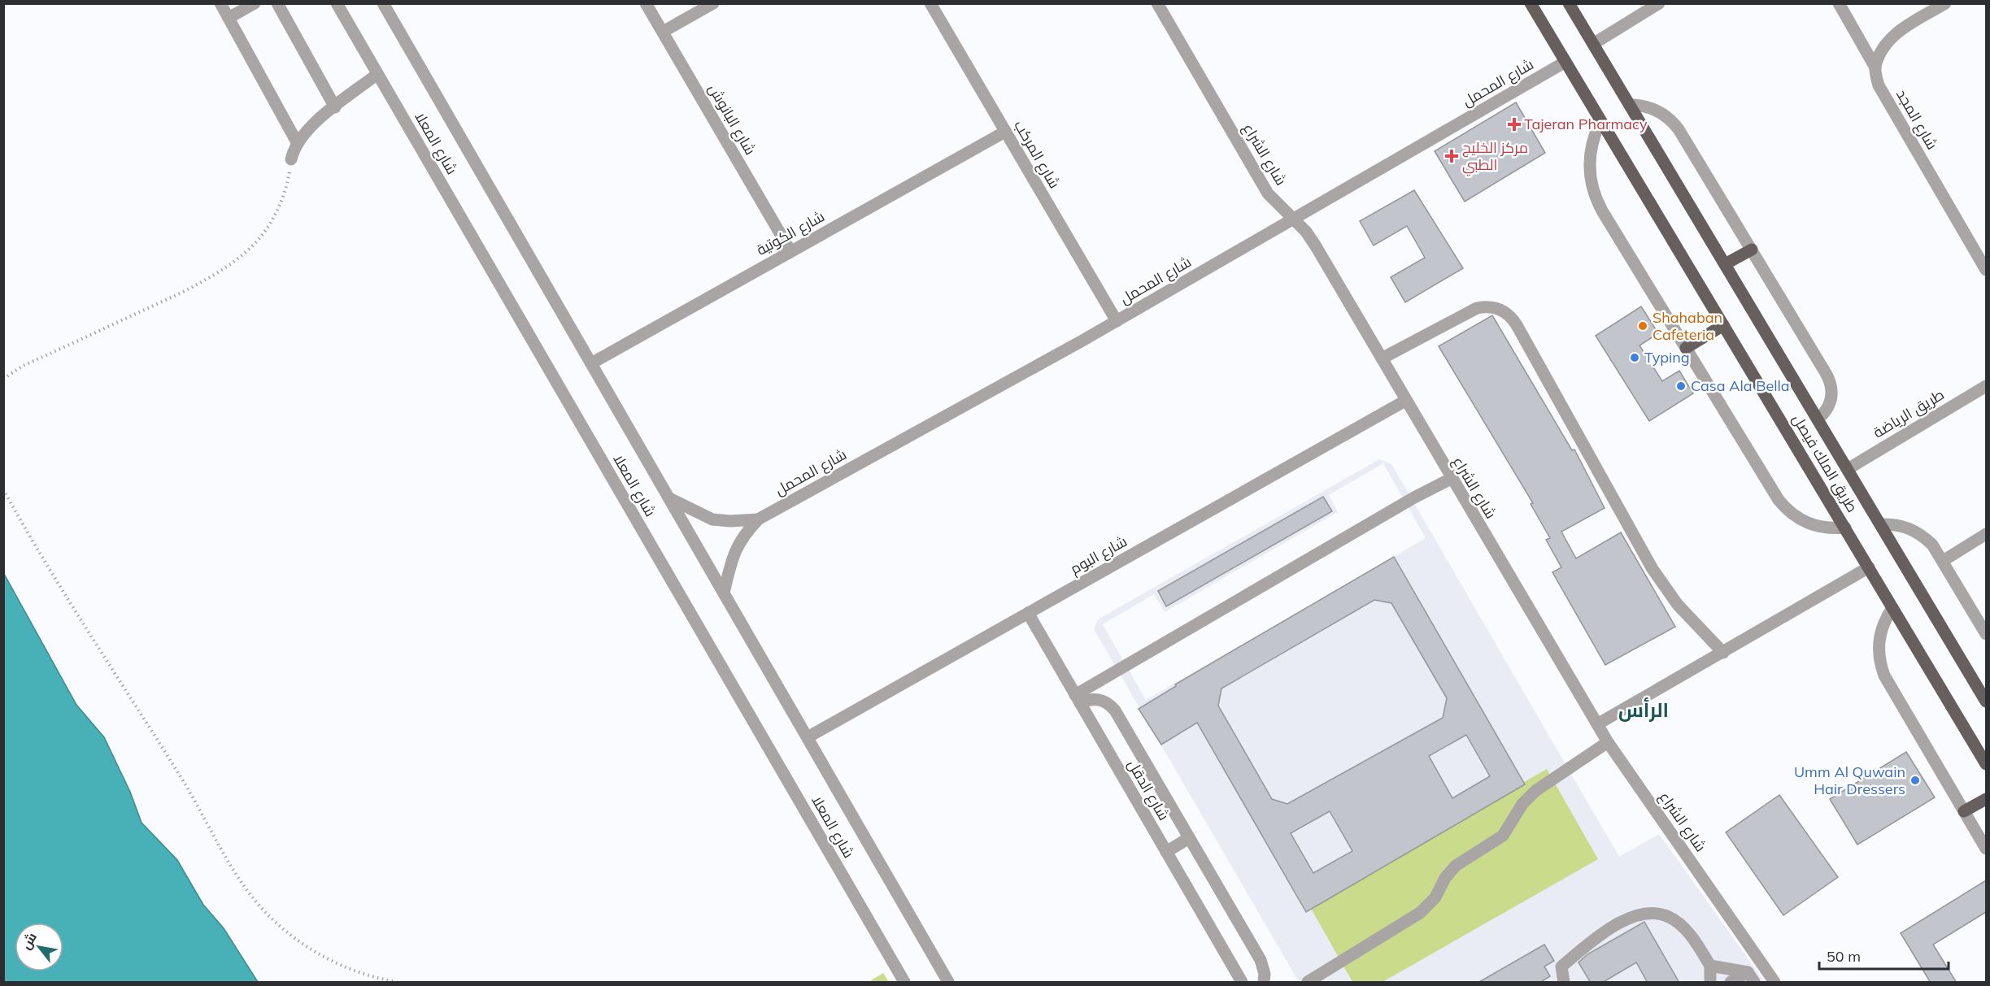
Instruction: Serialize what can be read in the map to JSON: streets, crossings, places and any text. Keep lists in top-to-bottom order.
{
  "streets": {
    "main road": ["طريق الملك فيصل"],
    "street": [
      "شارع المحمل",
      "شارع البانوش",
      "شارع المجد",
      "شارع المعلا",
      "شارع المركب",
      "شارع الشراع",
      "شارع الكوتية",
      "طريق الرياضة",
      "شارع البوم",
      "شارع الدقل"
    ]
  },
  "crossings": [
    ["شارع المحمل", "شارع المعلا"],
    ["شارع المحمل", "شارع المركب"],
    ["شارع المحمل", "شارع الشراع"],
    ["شارع المحمل", "طريق الملك فيصل"],
    ["شارع البانوش", "شارع الكوتية"],
    ["شارع المعلا", "شارع الكوتية"],
    ["شارع المعلا", "شارع البوم"],
    ["شارع المركب", "شارع الكوتية"],
    ["شارع الشراع", "شارع البوم"],
    ["طريق الرياضة", "طريق الملك فيصل"],
    ["شارع البوم", "شارع الدقل"]
  ],
  "districts": ["الرأس"],
  "places": {
    "health": ["Tajeran Pharmacy", "مركز الخليج الطبي"],
    "other": [
      "Shahaban Cafeteria",
      "Typing",
      "Casa Ala Bella",
      "Umm Al Quwain Hair Dressers"
    ]
  },
  "scale_bar": "50 m",
  "north": "top left"
}
